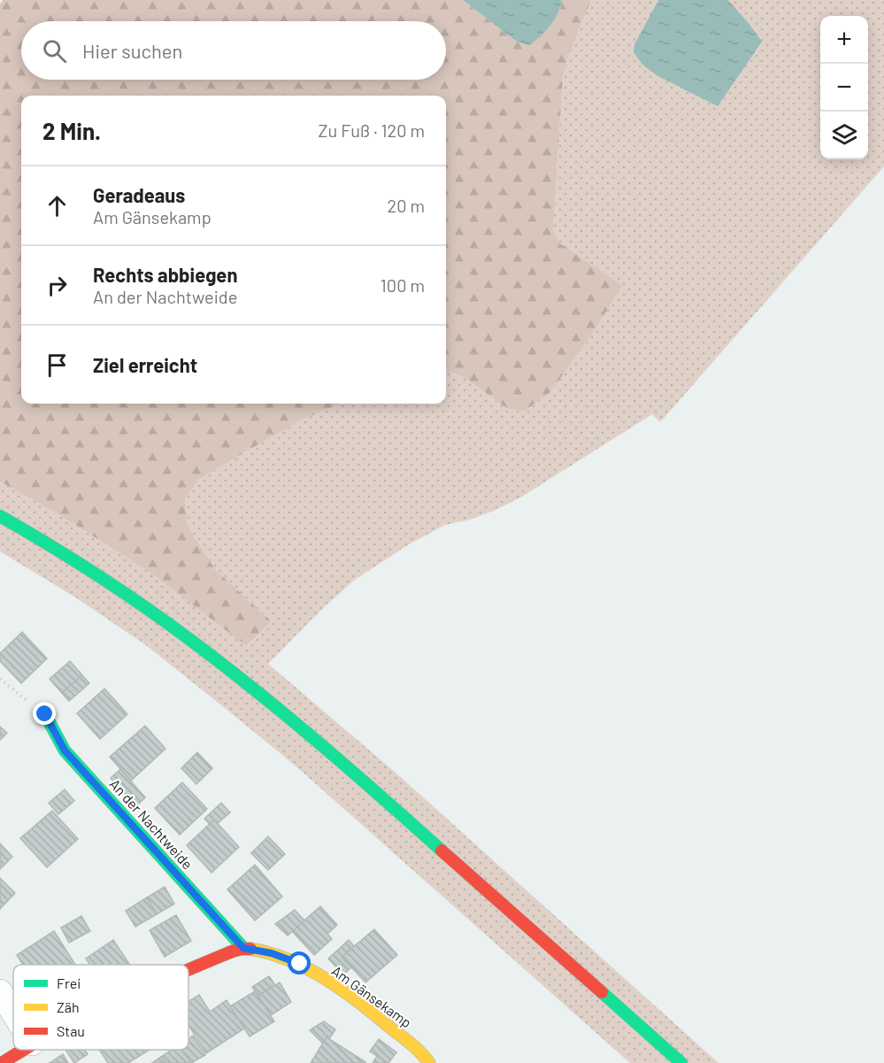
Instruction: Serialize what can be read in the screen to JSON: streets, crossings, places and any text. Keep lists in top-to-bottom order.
{
  "streets": {
    "street": ["An der Nachtweide", "Am Gänsekamp"]
  },
  "crossings": [
    ["An der Nachtweide", "Am Gänsekamp"]
  ],
  "legend": ["Frei", "Zäh", "Stau"],
  "page": {
    "map_buttons": ["+", "−"],
    "search": "Hier suchen",
    "heading": ["2 Min.", "Zu Fuß · 120 m"],
    "list": [
      ["Geradeaus", "Am Gänsekamp", "20 m"],
      ["Rechts abbiegen", "An der Nachtweide", "100 m"],
      "Ziel erreicht"
    ]
  }
}
